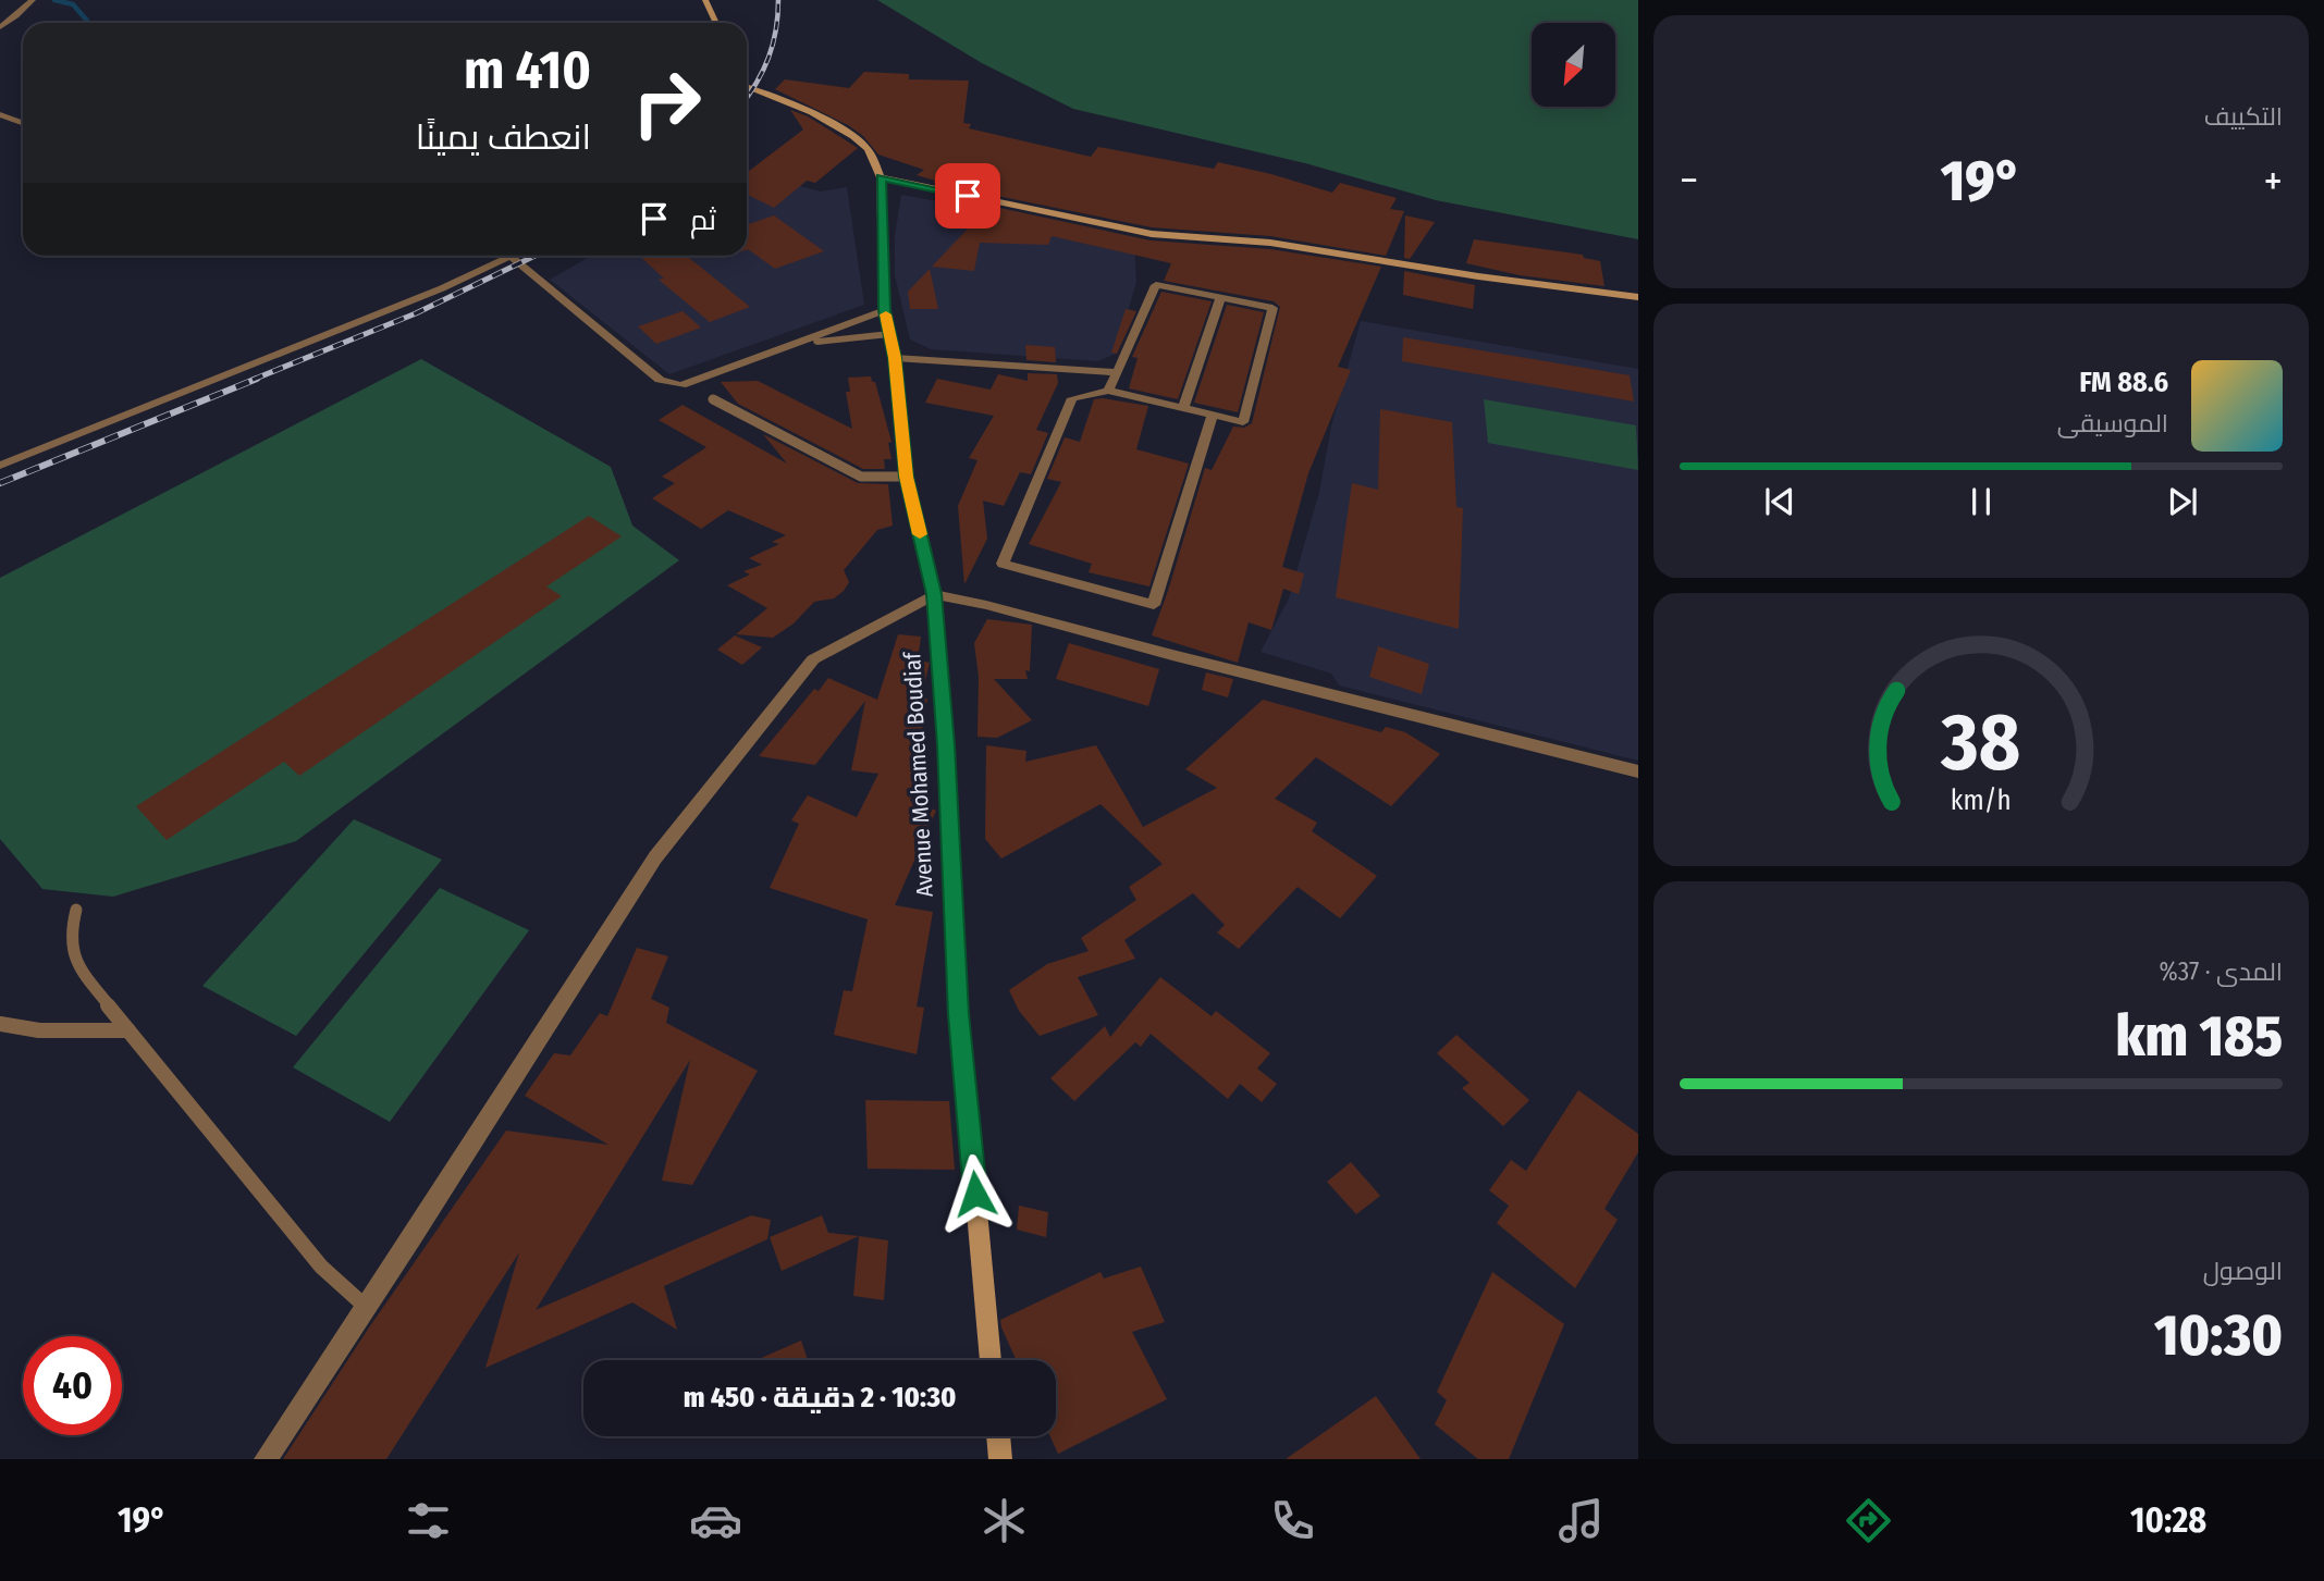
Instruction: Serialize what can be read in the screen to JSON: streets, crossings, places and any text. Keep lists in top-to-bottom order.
{
  "streets": {
    "street": ["Avenue Mohamed Boudiaf"]
  },
  "north": "bottom left",
  "page": {
    "tile": [
      "التكييف",
      ["المدى · 37%", "185 km"],
      ["الوصول", "10:30"]
    ],
    "turn": ["410 m", "انعطف يمينًا"],
    "heat": ["−", "19°", "+"],
    "then": "ثم",
    "song": ["88.6 FM", "الموسيقى"],
    "limit": "40",
    "trip": "10:30 · 2 دقيقة · 450 m",
    "tabs": ["10:28", "19°"],
    "gauge": ["38", "km/h"]
  }
}
